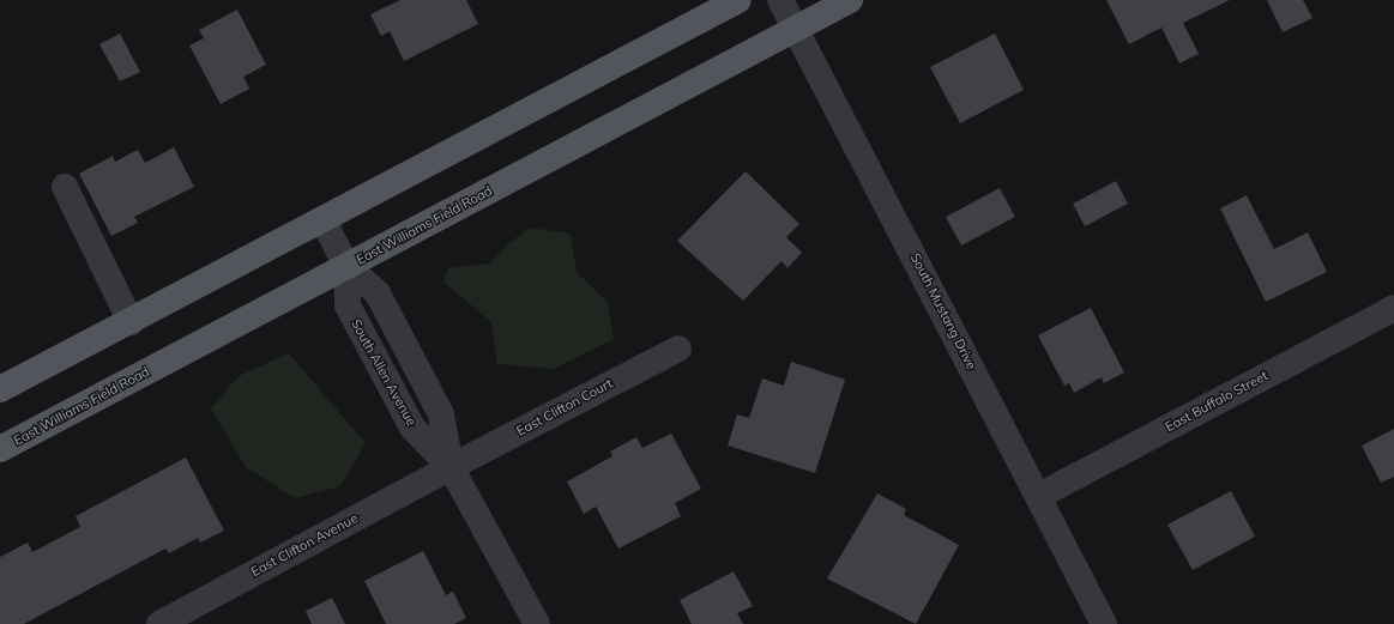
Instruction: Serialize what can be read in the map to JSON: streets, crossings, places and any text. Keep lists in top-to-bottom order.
{
  "streets": {
    "main road": ["East Williams Field Road"],
    "street": [
      "South Mustang Drive",
      "South Allen Avenue",
      "East Buffalo Street",
      "East Clifton Court",
      "East Clifton Avenue"
    ]
  },
  "crossings": [
    ["East Williams Field Road", "South Mustang Drive"],
    ["East Williams Field Road", "South Allen Avenue"],
    ["South Mustang Drive", "East Buffalo Street"],
    ["South Allen Avenue", "East Clifton Court"],
    ["South Allen Avenue", "East Clifton Avenue"],
    ["East Clifton Court", "East Clifton Avenue"]
  ]
}
